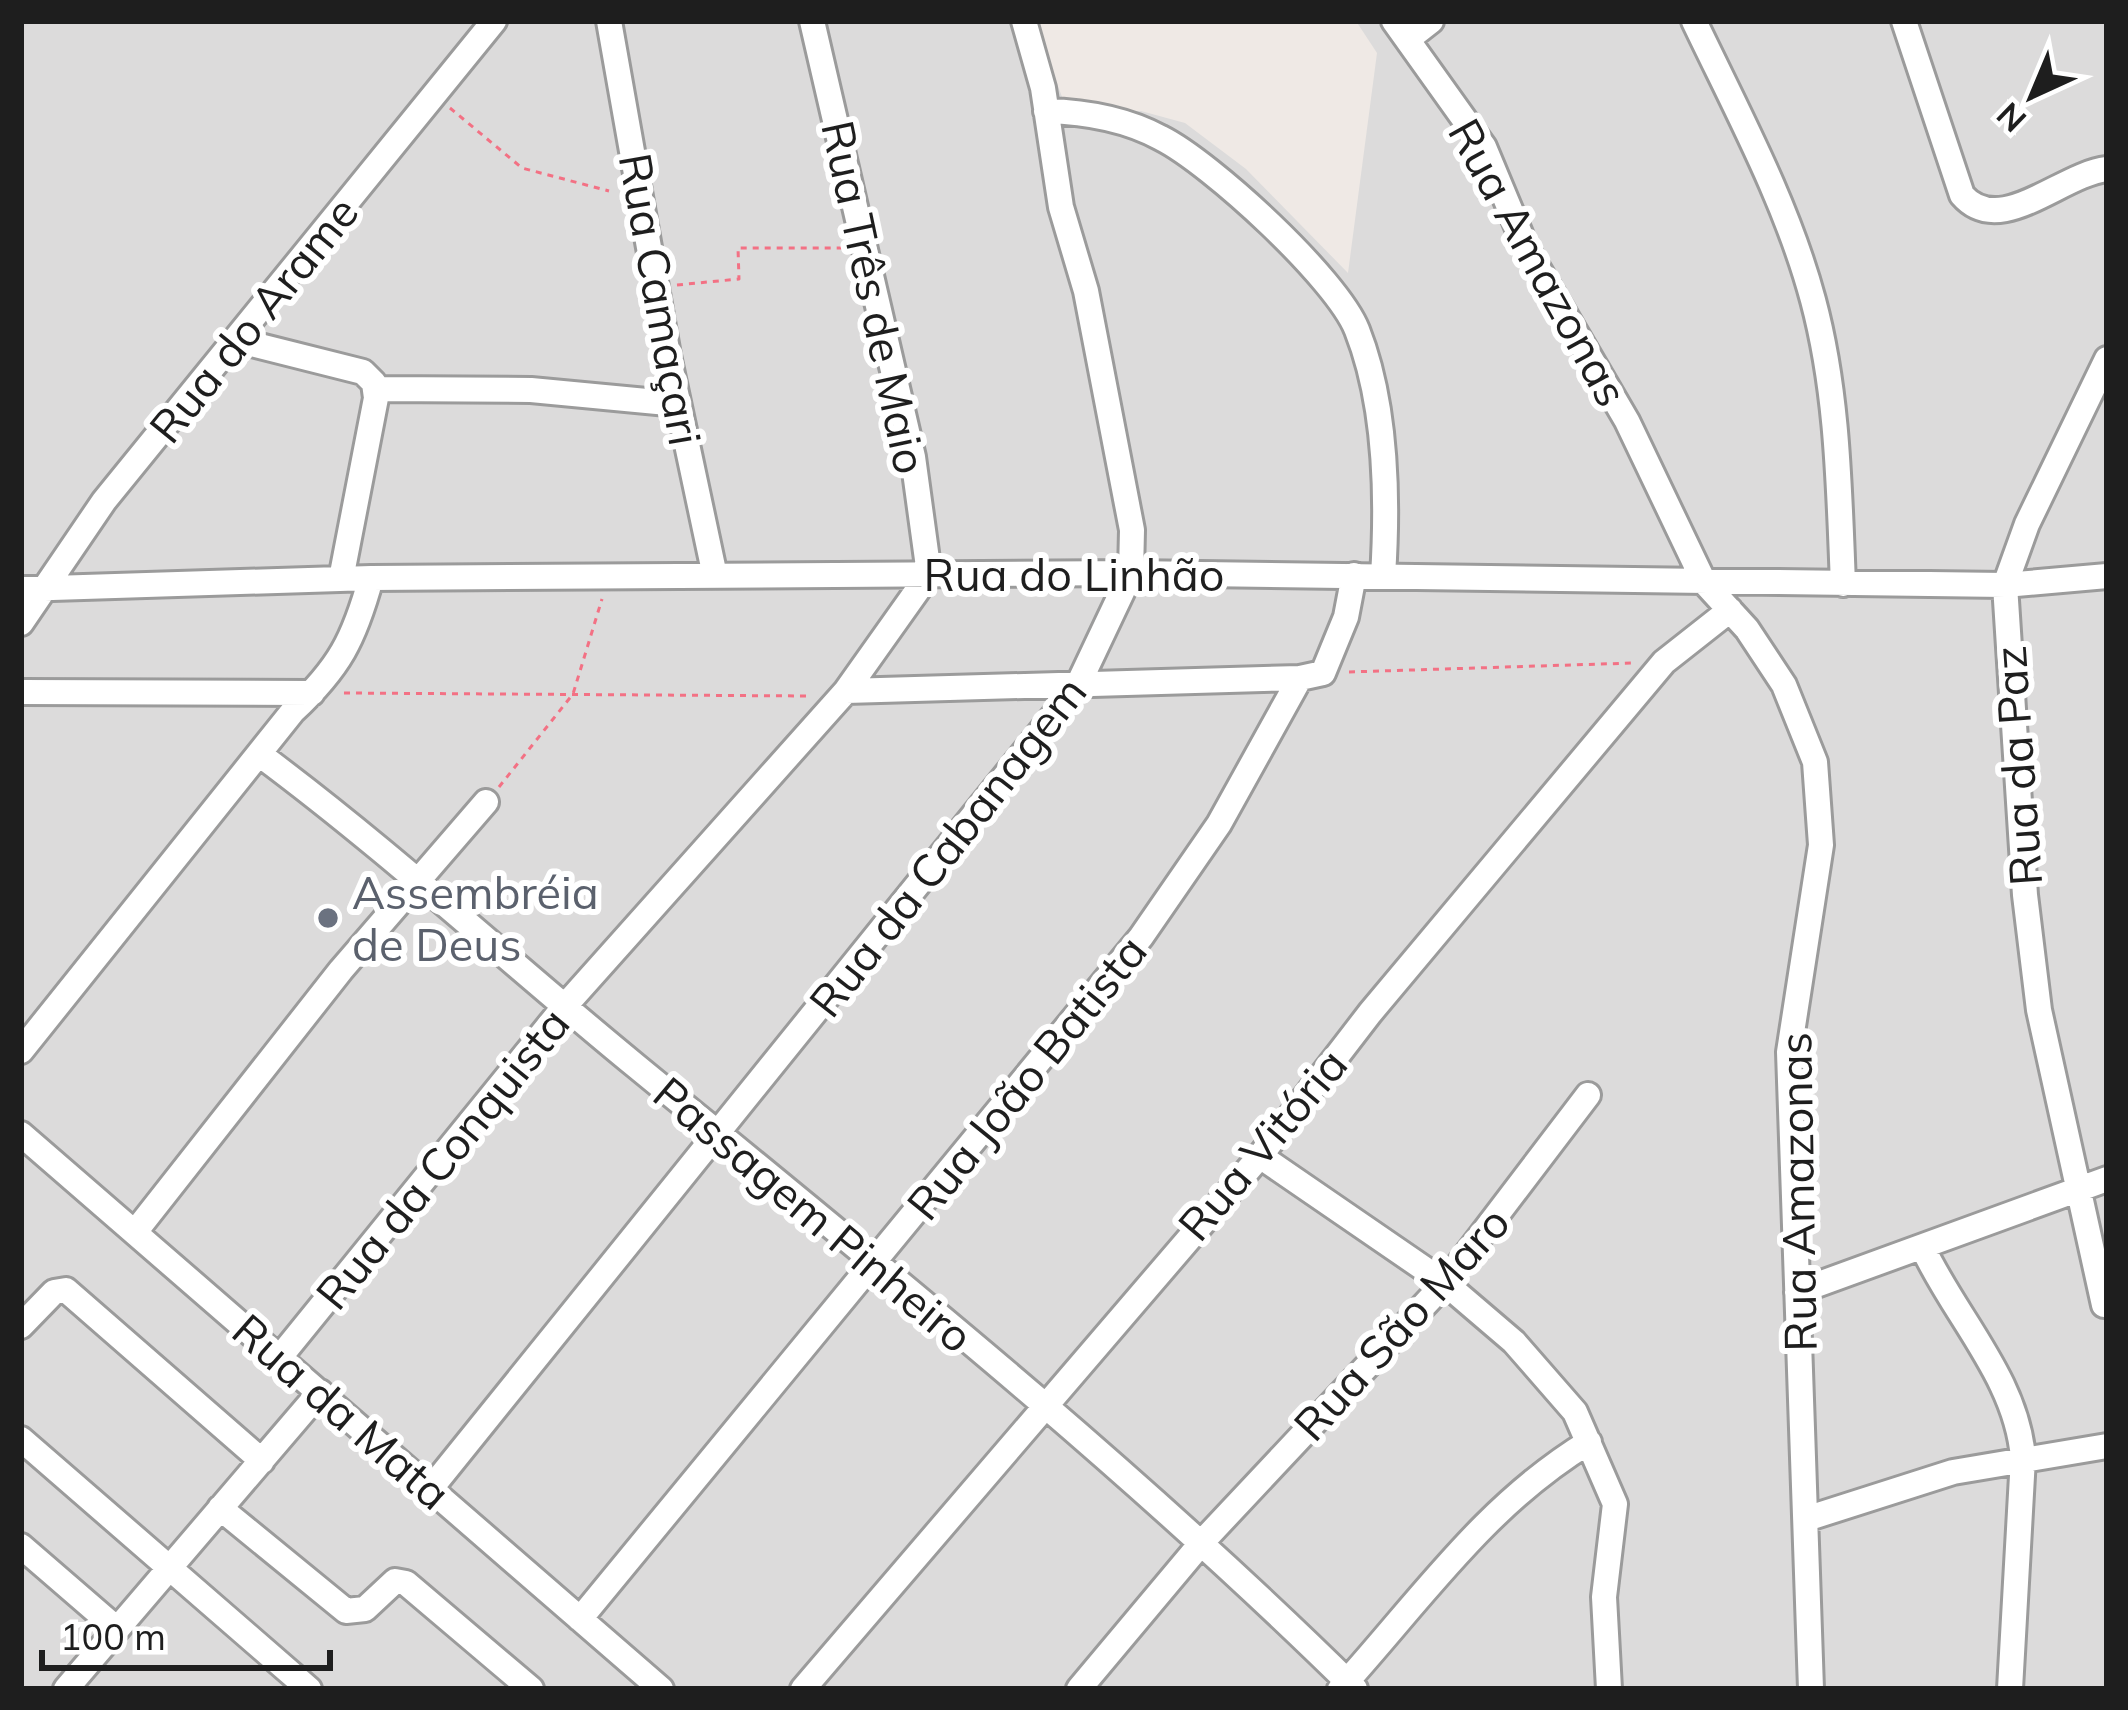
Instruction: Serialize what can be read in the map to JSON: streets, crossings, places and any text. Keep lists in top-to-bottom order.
{
  "streets": {
    "street": [
      "Rua Amazonas",
      "Rua Três de Maio",
      "Rua Camaçari",
      "Rua do Arame",
      "Rua do Linhão",
      "Rua da Paz",
      "Rua da Cabanagem",
      "Rua João Batista",
      "Rua Vitória",
      "Rua da Conquista",
      "Passagem Pinheiro",
      "Rua São Maro",
      "Rua da Mata"
    ]
  },
  "crossings": [
    ["Rua Amazonas", "Rua do Linhão"],
    ["Rua Amazonas", "Rua Vitória"],
    ["Rua Três de Maio", "Rua do Linhão"],
    ["Rua Três de Maio", "Rua da Conquista"],
    ["Rua Camaçari", "Rua do Linhão"],
    ["Rua do Arame", "Rua do Linhão"],
    ["Rua do Linhão", "Rua da Paz"],
    ["Rua do Linhão", "Rua da Cabanagem"],
    ["Rua do Linhão", "Rua João Batista"],
    ["Rua do Linhão", "Rua da Conquista"],
    ["Rua da Cabanagem", "Passagem Pinheiro"],
    ["Rua da Cabanagem", "Rua da Mata"],
    ["Rua João Batista", "Passagem Pinheiro"],
    ["Rua João Batista", "Rua da Mata"],
    ["Rua Vitória", "Passagem Pinheiro"],
    ["Rua da Conquista", "Passagem Pinheiro"],
    ["Rua da Conquista", "Rua da Mata"],
    ["Passagem Pinheiro", "Rua São Maro"]
  ],
  "places": ["Assembréia de Deus"],
  "scale_bar": "100 m",
  "north": "bottom left"
}
